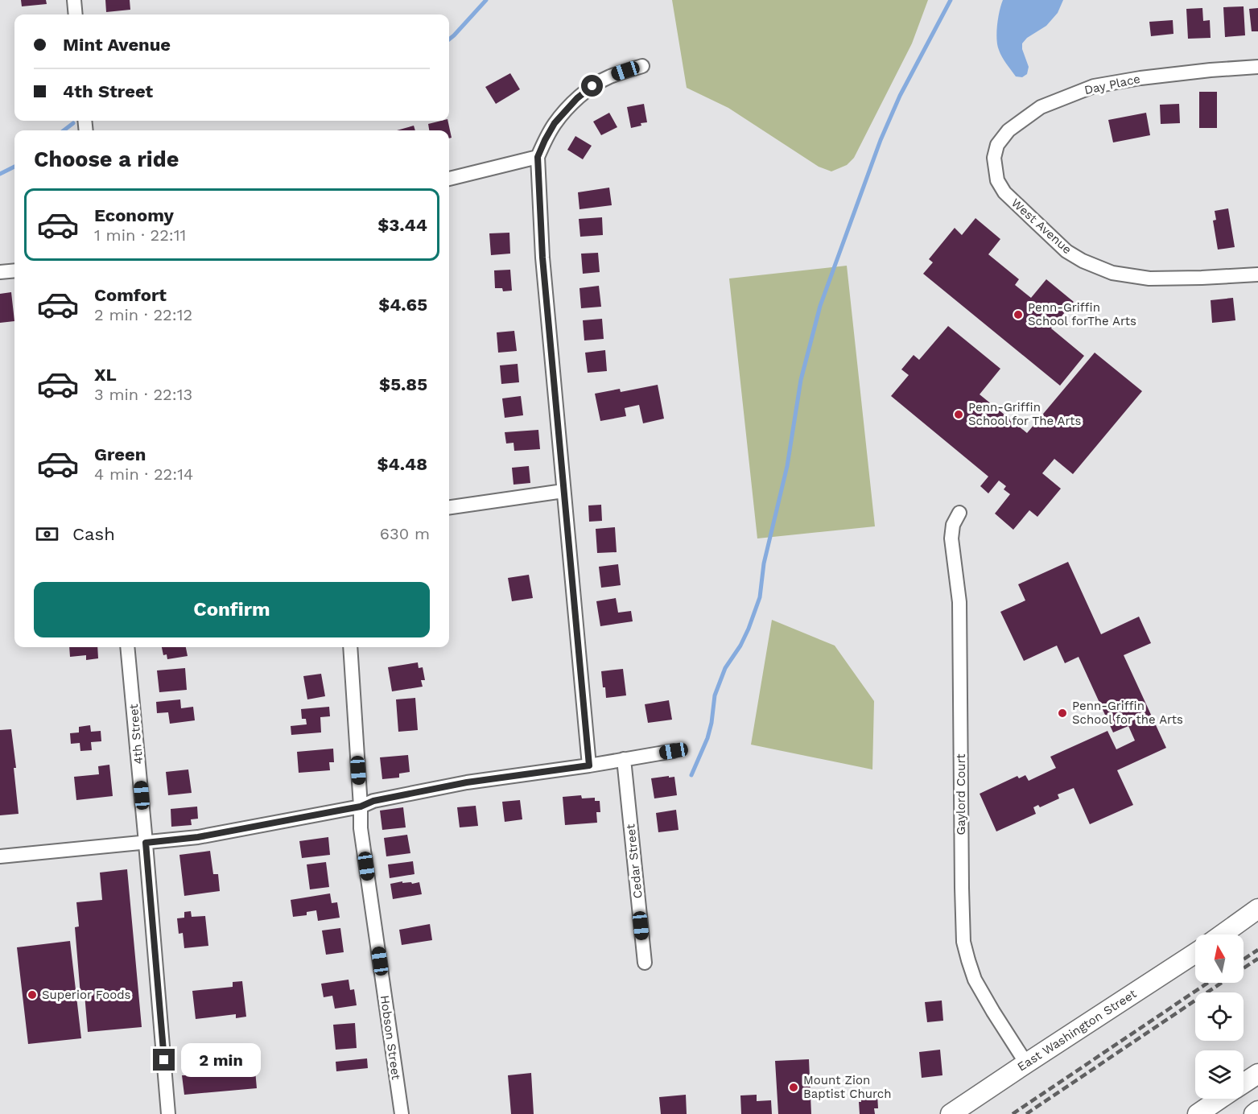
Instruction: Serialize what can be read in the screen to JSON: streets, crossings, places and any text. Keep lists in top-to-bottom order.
{
  "streets": {
    "street": [
      "Day Place",
      "West Avenue",
      "4th Street",
      "Gaylord Court",
      "Cedar Street",
      "East Washington Street",
      "Hobson Street"
    ]
  },
  "crossings": [
    ["Day Place", "West Avenue"],
    ["Gaylord Court", "East Washington Street"]
  ],
  "places": [
    "Penn-Griffin School forThe Arts",
    "Penn-Griffin School for The Arts",
    "Penn-Griffin School for the Arts",
    "Superior Foods",
    "Mount Zion Baptist Church"
  ],
  "north": "top",
  "page": {
    "banner": ["Mint Avenue", "4th Street"],
    "heading": "Choose a ride",
    "list": [
      {
        "name": "Economy",
        "note": "1 min · 22:11",
        "value": "$3.44"
      },
      {
        "name": "Comfort",
        "note": "2 min · 22:12",
        "value": "$4.65"
      },
      {
        "name": "XL",
        "note": "3 min · 22:13",
        "value": "$5.85"
      },
      {
        "name": "Green",
        "note": "4 min · 22:14",
        "value": "$4.48"
      }
    ],
    "pay": ["Cash", "630 m"],
    "buttons": "Confirm",
    "bubble": "2 min"
  }
}
